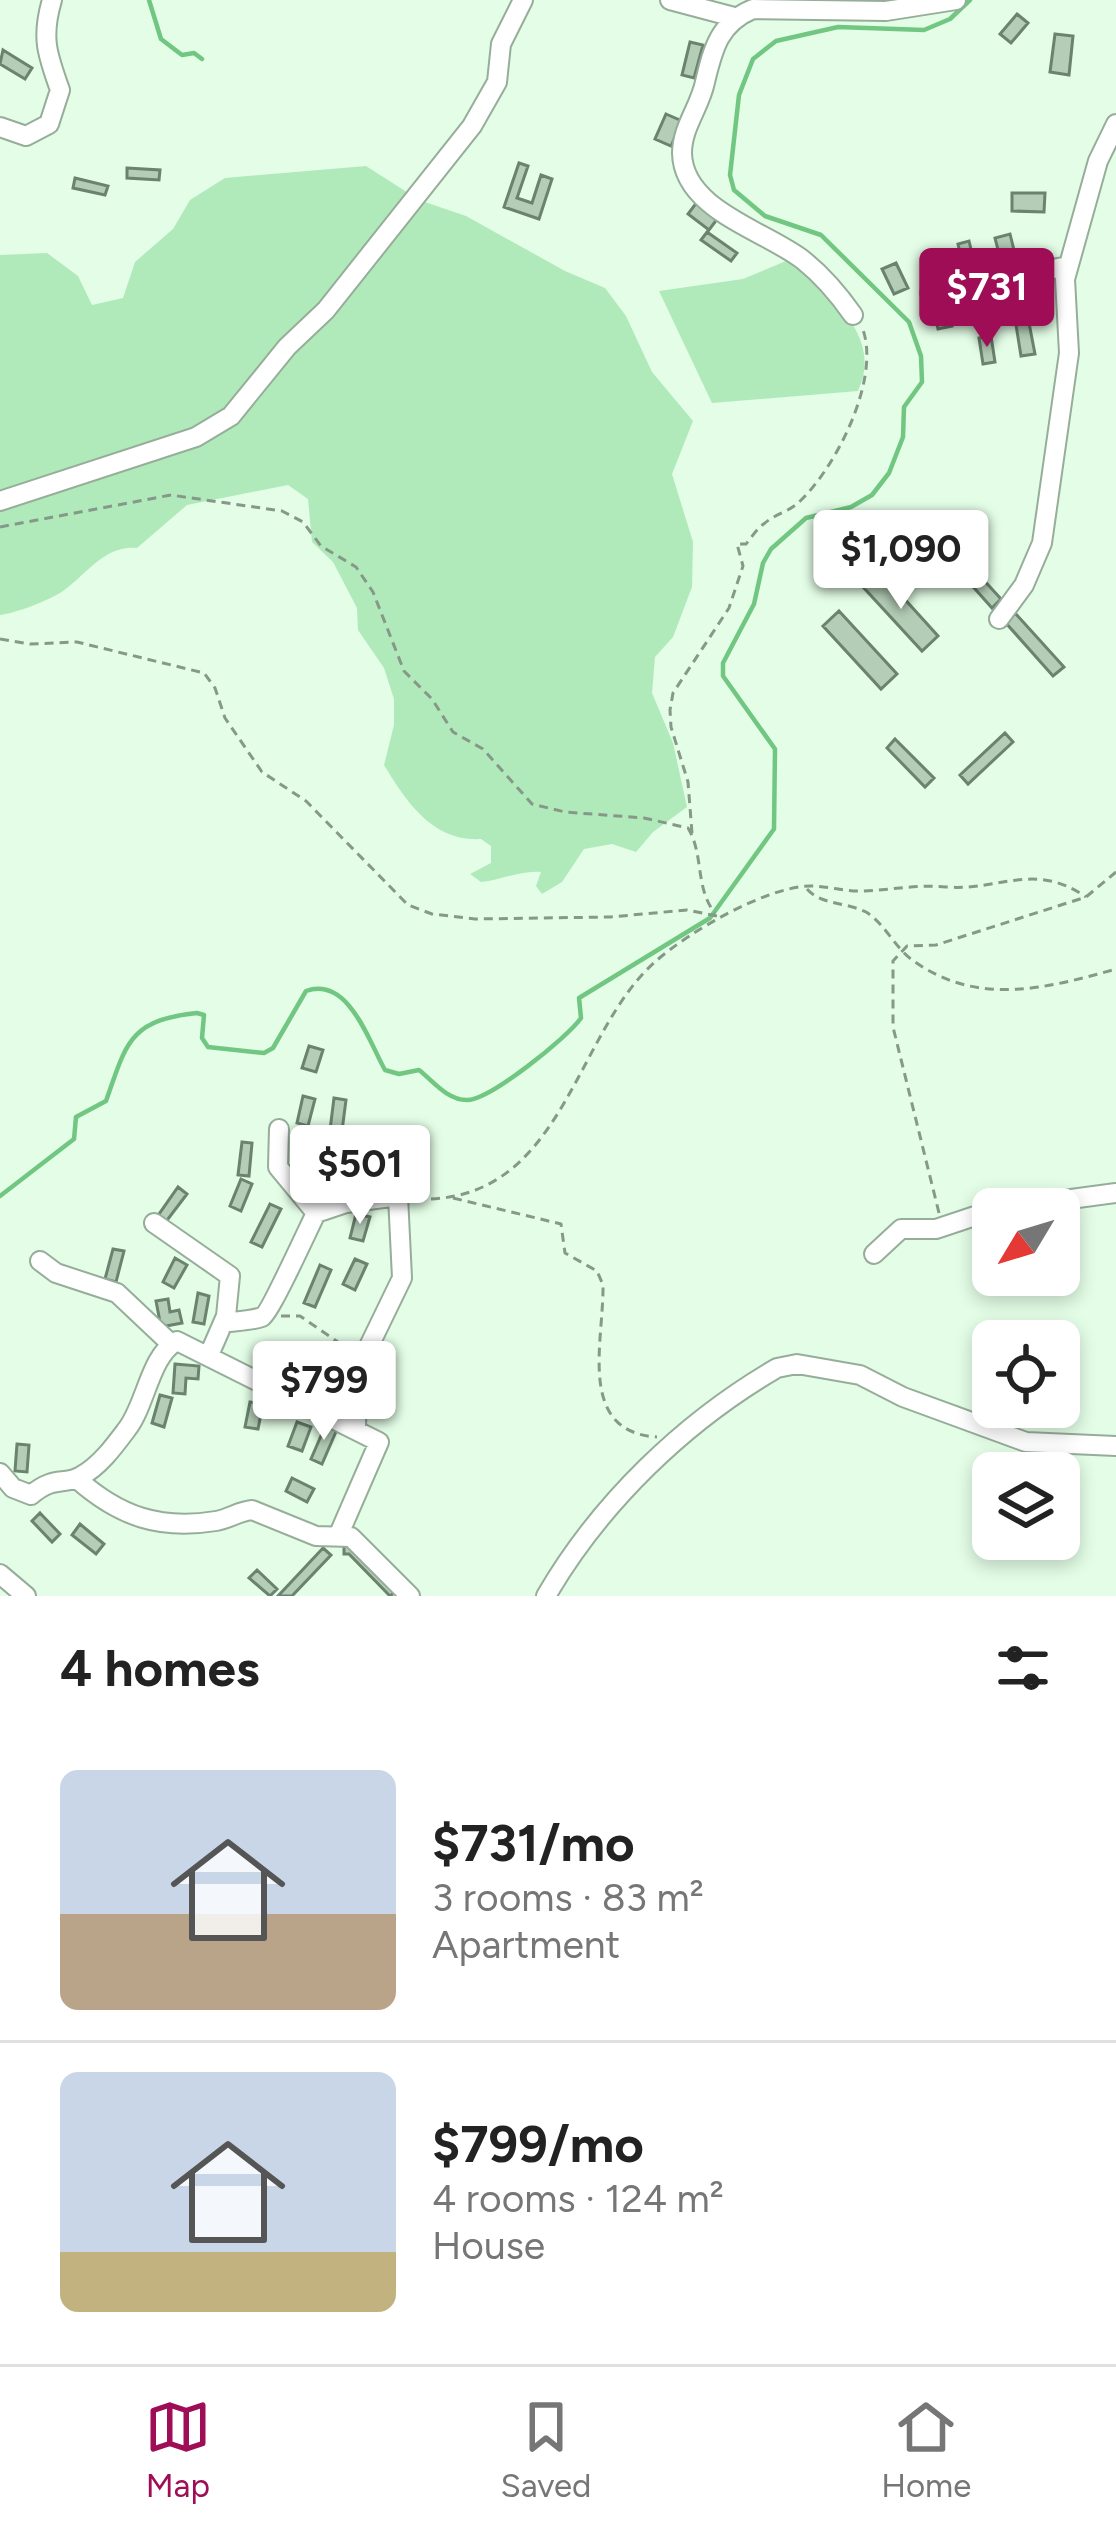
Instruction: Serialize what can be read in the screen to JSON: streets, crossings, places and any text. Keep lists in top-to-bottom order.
{
  "north": "bottom left",
  "page": {
    "price": [
      "$731",
      "$1,090",
      "$501",
      "$799"
    ],
    "heading": "4 homes",
    "list": [
      {
        "name": "$731/mo",
        "note": "3 rooms · 83 m² · Apartment"
      },
      {
        "name": "$799/mo",
        "note": "4 rooms · 124 m² · House"
      }
    ],
    "tabs": ["Map", "Saved", "Home"]
  }
}
